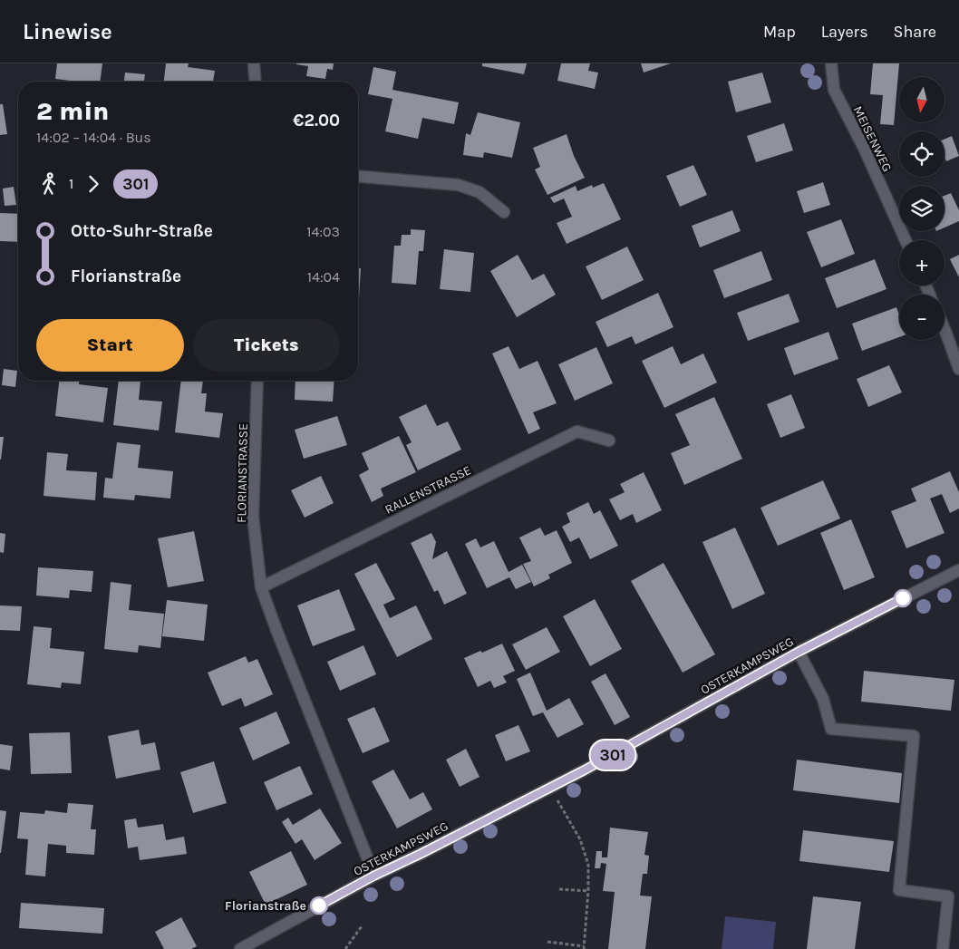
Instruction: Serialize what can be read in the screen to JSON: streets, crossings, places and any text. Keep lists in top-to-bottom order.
{
  "streets": {
    "street": [
      "MEISENWEG",
      "FLORIANSTRASSE",
      "RALLENSTRASSE",
      "OSTERKAMPSWEG"
    ]
  },
  "crossings": [
    ["FLORIANSTRASSE", "RALLENSTRASSE"],
    ["FLORIANSTRASSE", "OSTERKAMPSWEG"]
  ],
  "places": ["Florianstraße"],
  "lines": ["bus line 301"],
  "north": "bottom",
  "page": {
    "header": "Linewise",
    "nav": ["Map", "Layers", "Share"],
    "on_map": "301",
    "map_buttons": ["+", "−"],
    "heading": ["2 min", "14:02 – 14:04 · Bus", "€2.00"],
    "legs": ["1", "301"],
    "list": [
      {
        "name": "Otto-Suhr-Straße",
        "value": "14:03"
      },
      {
        "name": "Florianstraße",
        "value": "14:04"
      }
    ],
    "buttons": ["Start", "Tickets"]
  }
}
